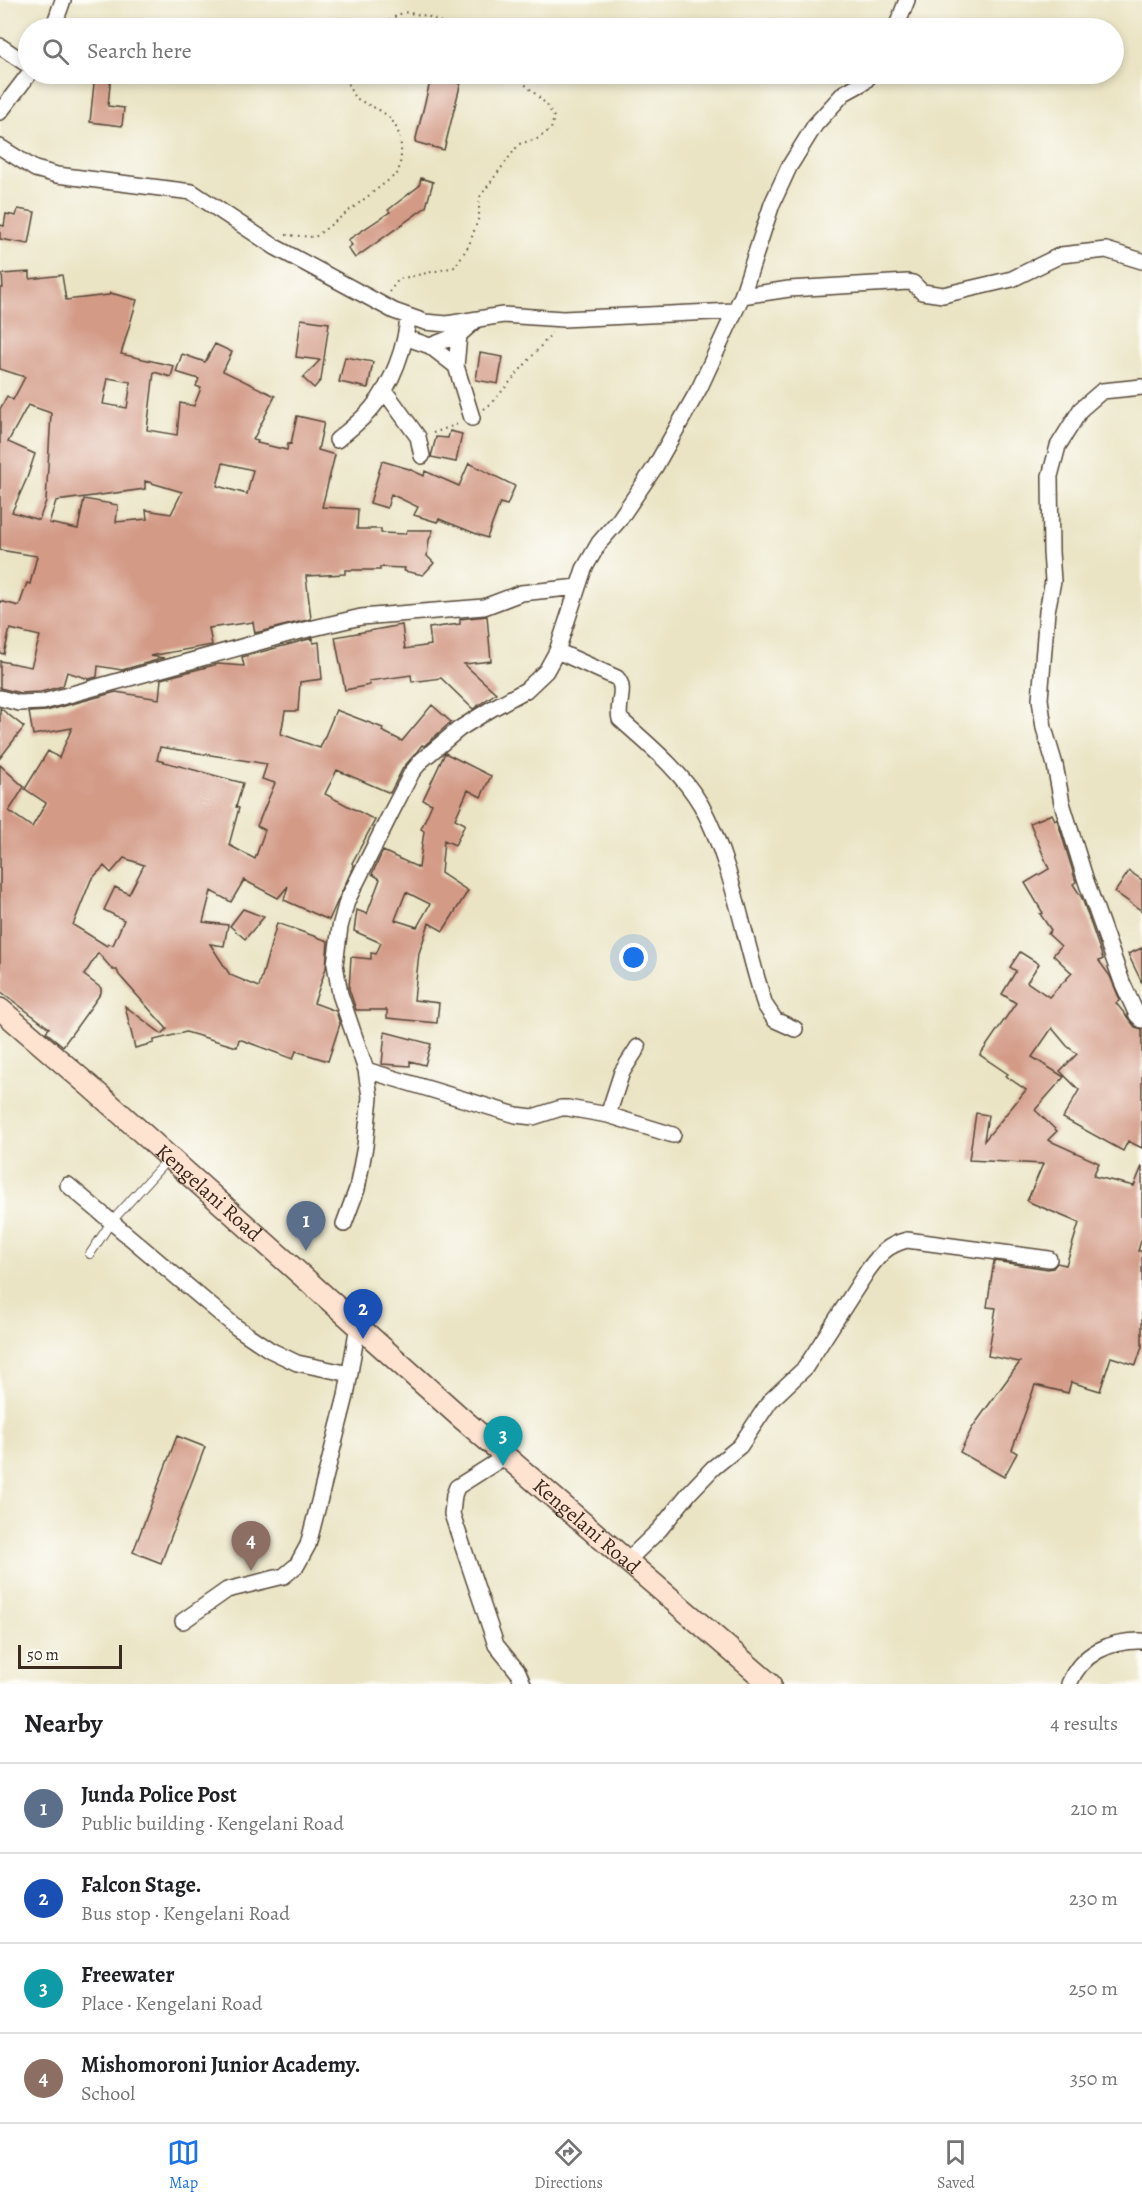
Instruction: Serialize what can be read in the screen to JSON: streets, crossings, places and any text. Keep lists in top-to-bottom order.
{
  "streets": {
    "main road": ["Kengelani Road"]
  },
  "scale_bar": "50 m",
  "page": {
    "search": "Search here",
    "pins": [
      "1",
      "2",
      "3",
      "4"
    ],
    "scale": "50 m",
    "heading": ["Nearby", "4 results"],
    "list": [
      {
        "mark": "1",
        "name": "Junda Police Post",
        "note": "Public building · Kengelani Road",
        "value": "210 m"
      },
      {
        "mark": "2",
        "name": "Falcon Stage.",
        "note": "Bus stop · Kengelani Road",
        "value": "230 m"
      },
      {
        "mark": "3",
        "name": "Freewater",
        "note": "Place · Kengelani Road",
        "value": "250 m"
      },
      {
        "mark": "4",
        "name": "Mishomoroni Junior Academy.",
        "note": "School",
        "value": "350 m"
      }
    ],
    "nav": ["Map", "Directions", "Saved"]
  }
}
